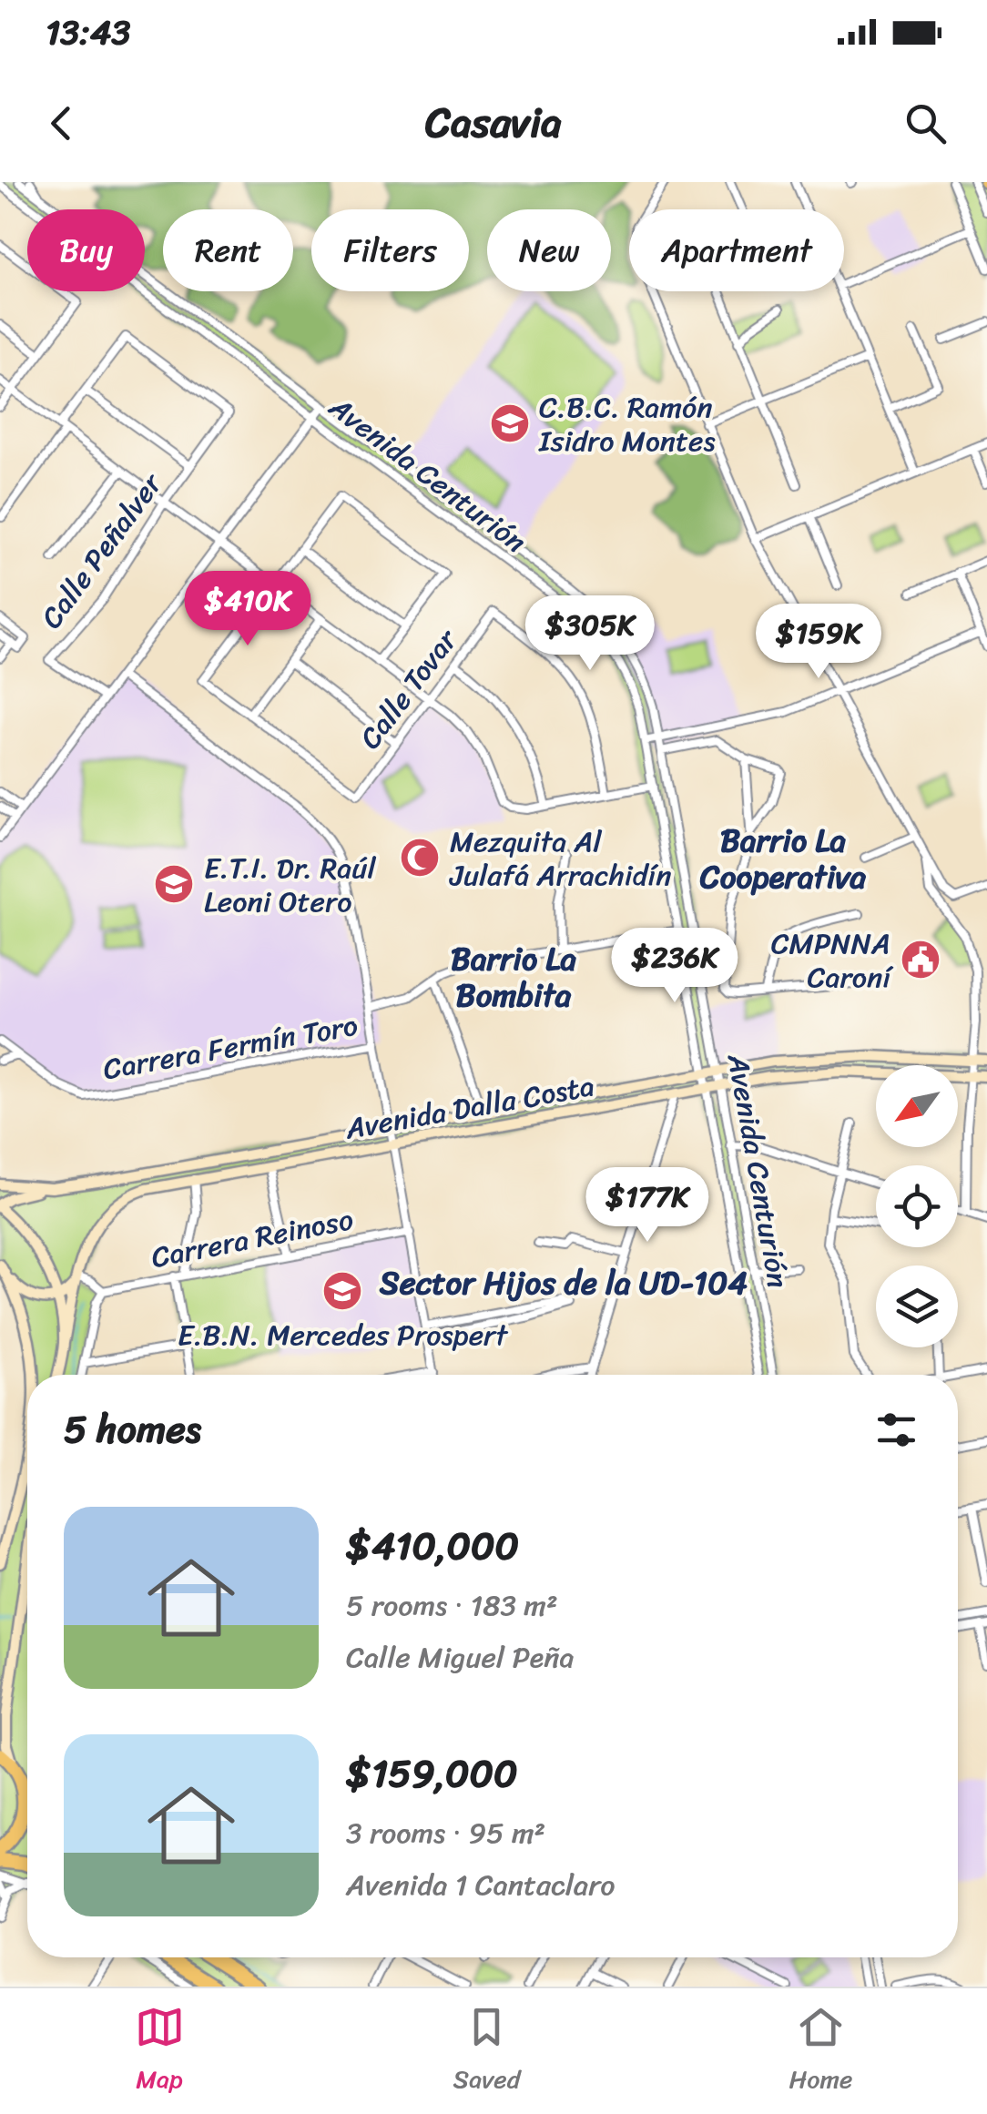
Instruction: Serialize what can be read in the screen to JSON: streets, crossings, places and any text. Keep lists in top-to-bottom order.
{
  "streets": {
    "street": [
      "Avenida Centurión",
      "Calle Peñalver",
      "Calle Tovar",
      "Carrera Fermín Toro",
      "Avenida Dalla Costa",
      "Carrera Reinoso"
    ]
  },
  "crossings": [
    ["Avenida Centurión", "Avenida Dalla Costa"]
  ],
  "districts": ["Barrio La Cooperativa", "Barrio La Bombita", "Sector Hijos de la UD-104"],
  "places": {
    "school or university": ["C.B.C. Ramón Isidro Montes", "E.T.I. Dr. Raúl Leoni Otero", "E.B.N. Mercedes Prospert"],
    "mosque": ["Mezquita Al Julafá Arrachidín"],
    "public building": ["CMPNNA Caroní"]
  },
  "north": "bottom left",
  "page": {
    "status": "13:43",
    "header": "Casavia",
    "chip": [
      "Buy",
      "Rent",
      "Filters",
      "New",
      "Apartment"
    ],
    "price": [
      "$410K",
      "$305K",
      "$159K",
      "$236K",
      "$177K"
    ],
    "heading": "5 homes",
    "list": [
      {
        "name": "$410,000",
        "note": "5 rooms · 183 m² · Calle Miguel Peña"
      },
      {
        "name": "$159,000",
        "note": "3 rooms · 95 m² · Avenida 1 Cantaclaro"
      }
    ],
    "tabs": ["Map", "Saved", "Home"]
  }
}
